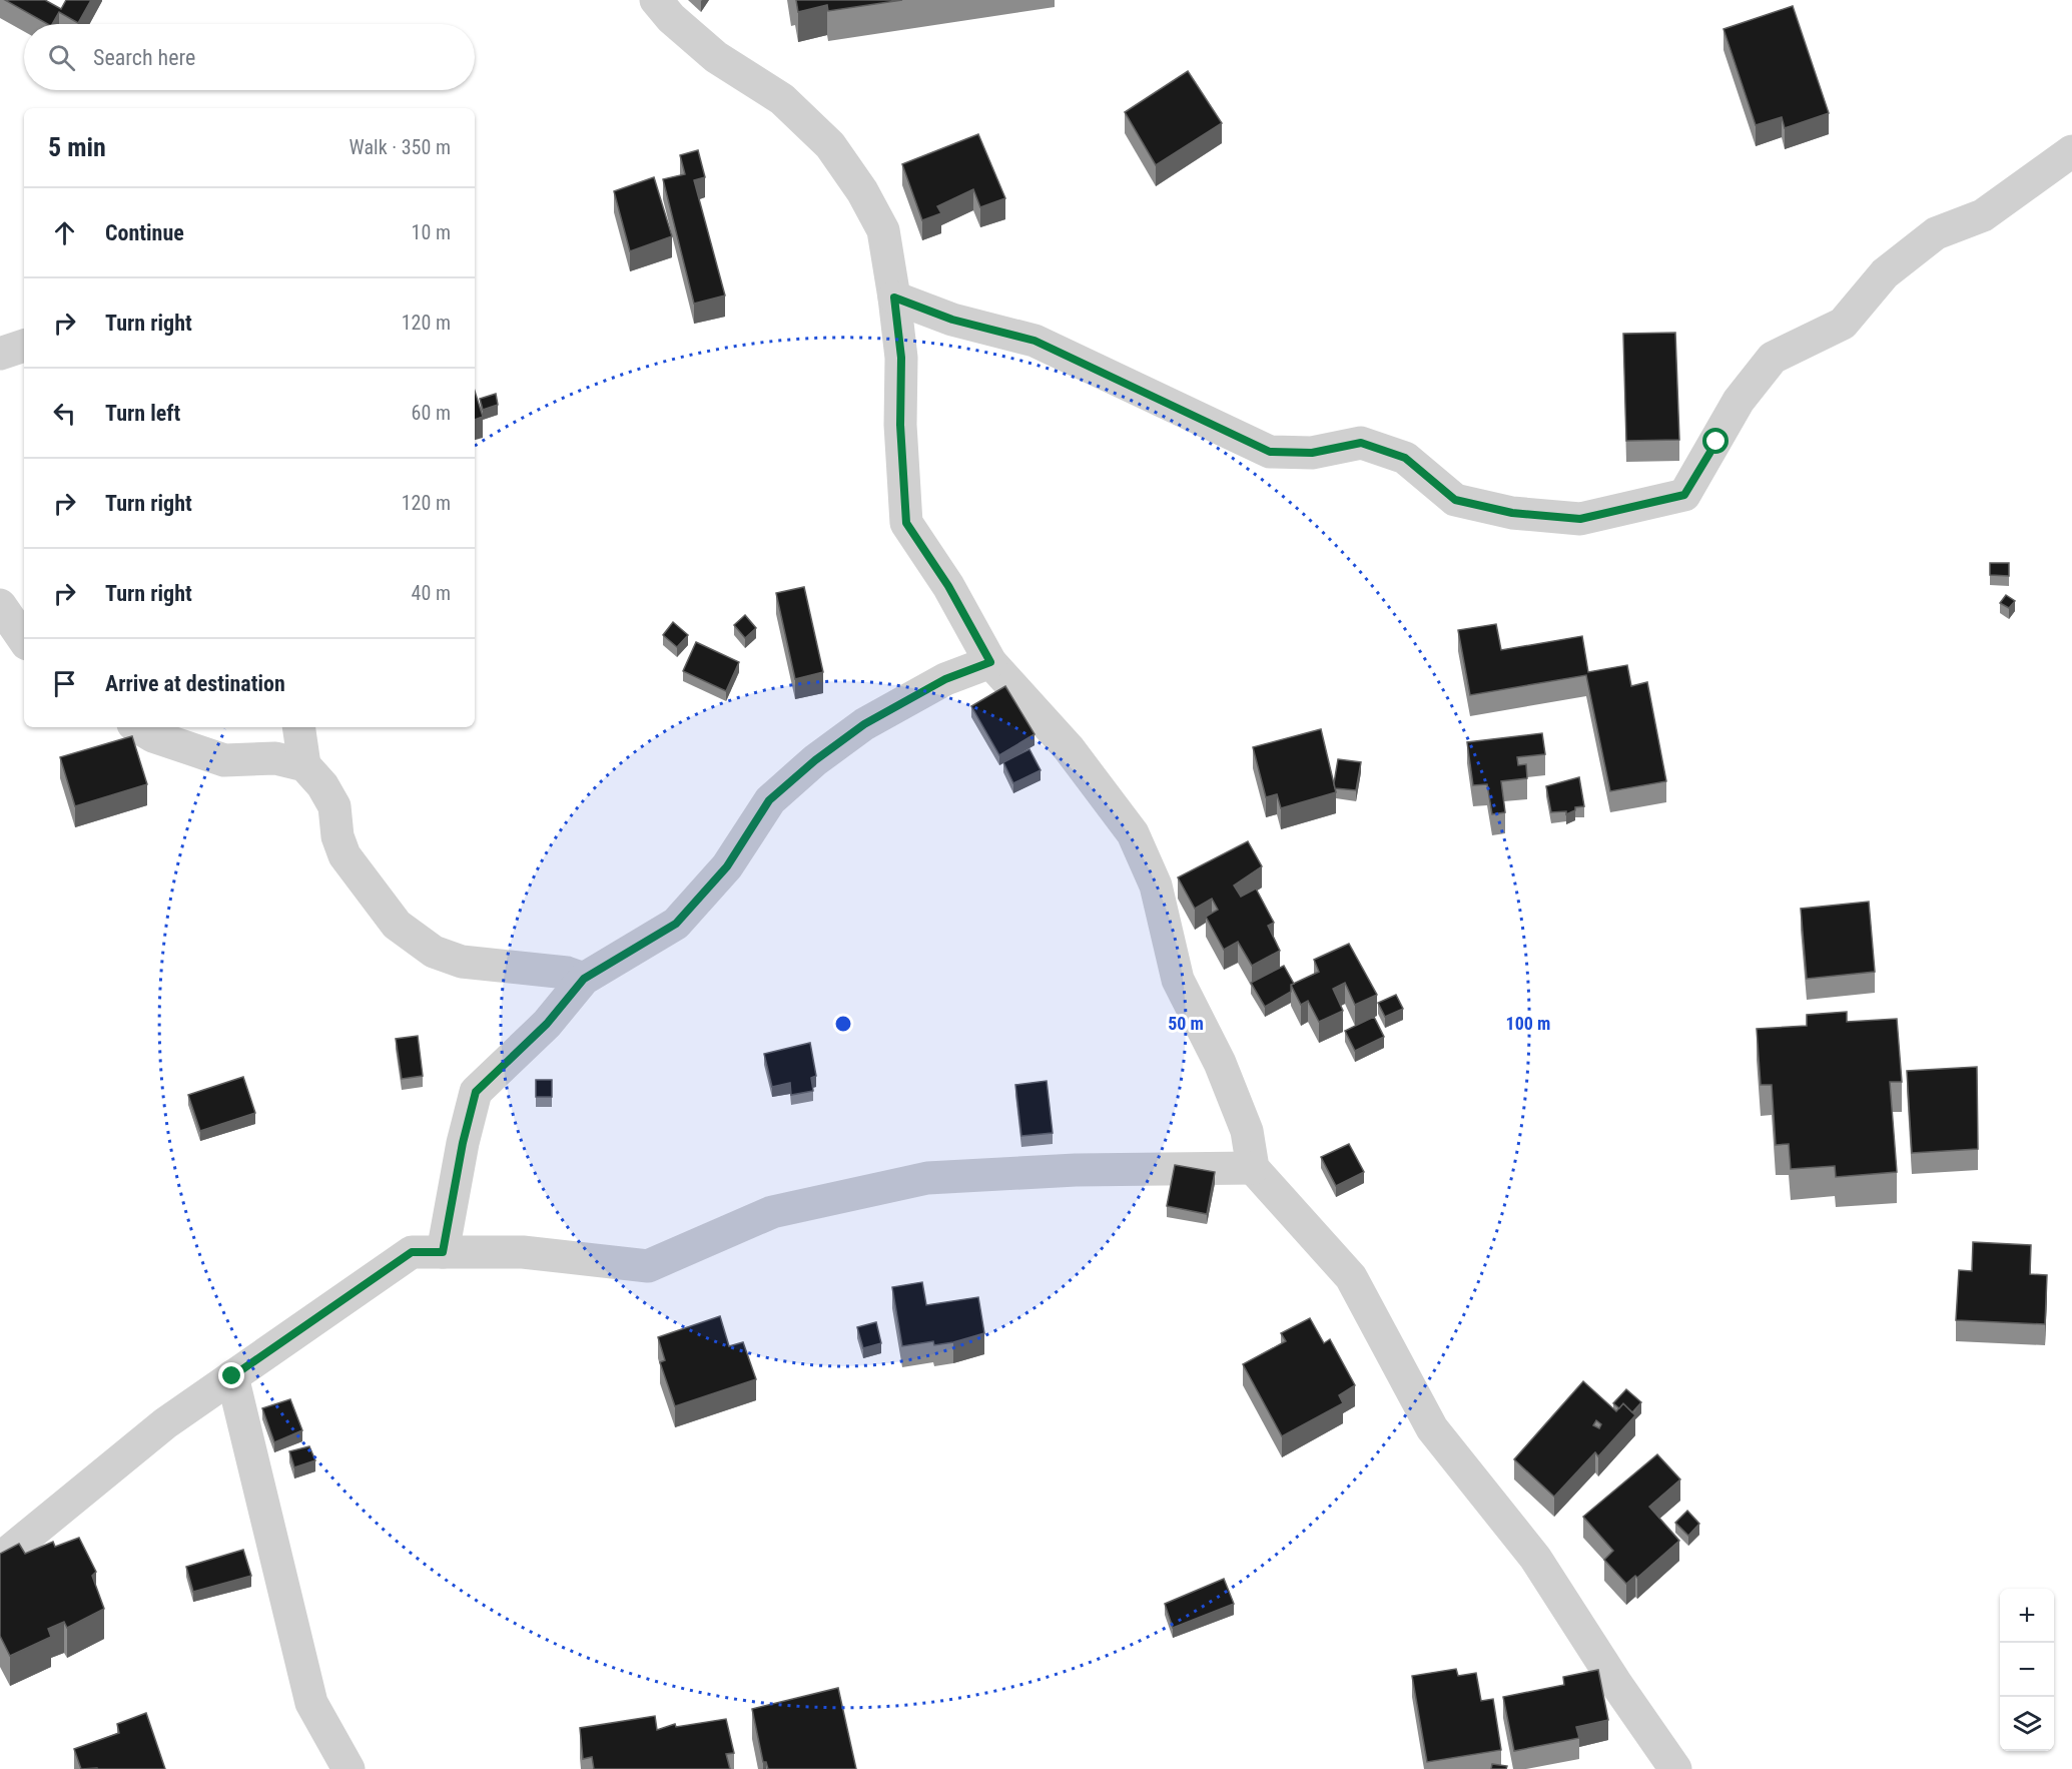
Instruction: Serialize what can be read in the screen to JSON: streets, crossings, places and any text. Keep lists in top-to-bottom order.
{
  "page": {
    "search": "Search here",
    "heading": ["5 min", "Walk · 350 m"],
    "list": [
      ["Continue", "10 m"],
      ["Turn right", "120 m"],
      ["Turn left", "60 m"],
      ["Turn right", "120 m"],
      ["Turn right", "40 m"],
      "Arrive at destination"
    ],
    "map_buttons": ["+", "−"]
  },
  "rings": ["50 m", "100 m"]
}
